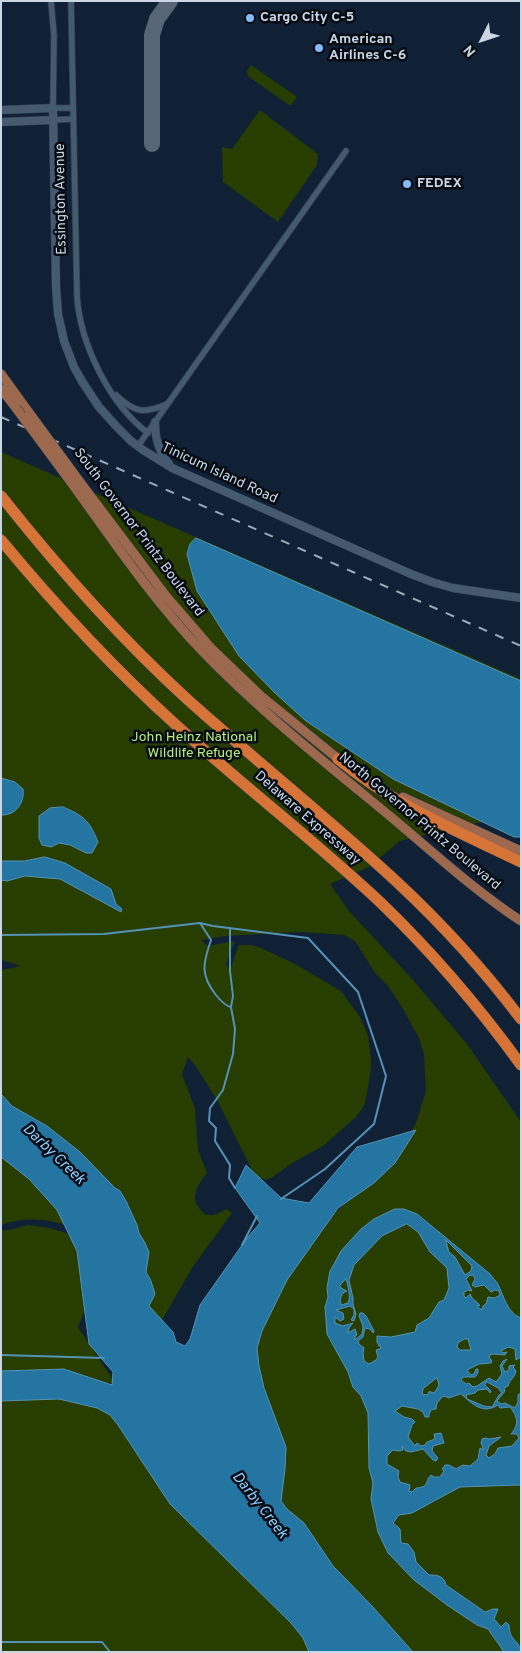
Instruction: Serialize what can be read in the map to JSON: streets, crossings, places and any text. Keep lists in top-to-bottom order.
{
  "streets": {
    "highway": ["Delaware Expressway"],
    "main road": ["South Governor Printz Boulevard", "North Governor Printz Boulevard"],
    "street": ["Essington Avenue", "Tinicum Island Road"]
  },
  "crossings": [
    ["South Governor Printz Boulevard", "North Governor Printz Boulevard"]
  ],
  "water": ["Darby Creek"],
  "parks": ["John Heinz National Wildlife Refuge"],
  "places": ["Cargo City C-5", "American Airlines C-6", "FEDEX"],
  "north": "bottom left"
}
